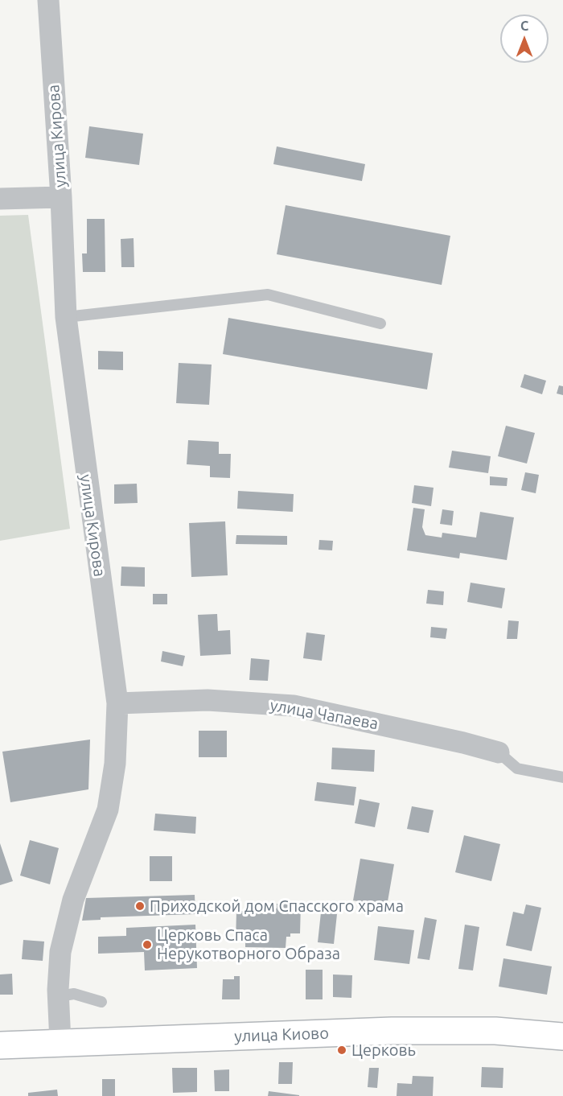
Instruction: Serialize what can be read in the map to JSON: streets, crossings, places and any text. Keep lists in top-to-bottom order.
{
  "streets": {
    "main road": ["улица Киово"],
    "street": ["улица Кирова", "улица Чапаева"]
  },
  "crossings": [
    ["улица Кирова", "улица Чапаева"],
    ["улица Кирова", "улица Киово"]
  ],
  "places": ["Приходской дом Спасского храма", "Церковь Спаса Нерукотворного Образа", "Церковь"],
  "north": "top"
}
